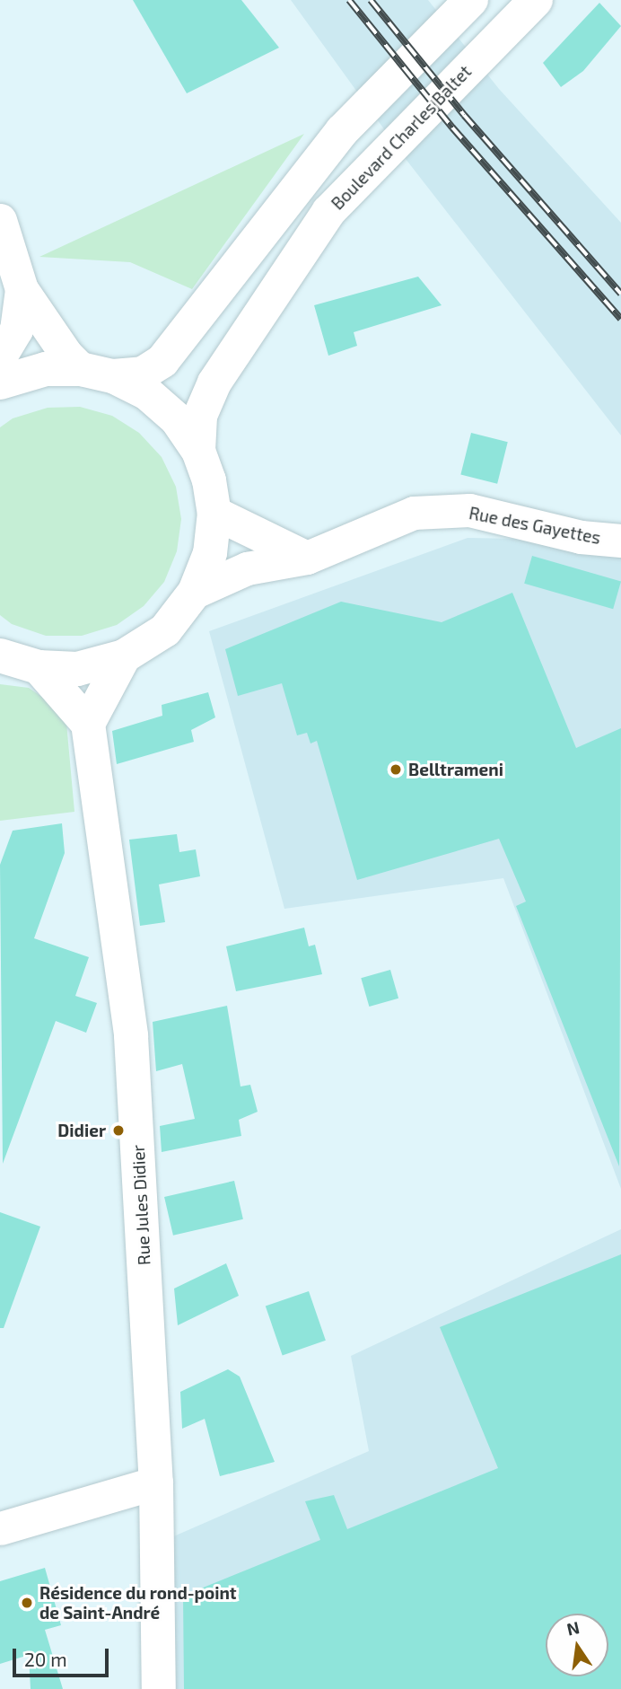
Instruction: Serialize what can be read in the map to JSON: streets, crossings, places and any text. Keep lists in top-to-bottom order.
{
  "streets": {
    "street": ["Boulevard Charles Baltet", "Rue des Gayettes", "Rue Jules Didier"]
  },
  "places": ["Belltrameni", "Didier", "Résidence du rond-point de Saint-André"],
  "scale_bar": "20 m",
  "north": "top"
}
